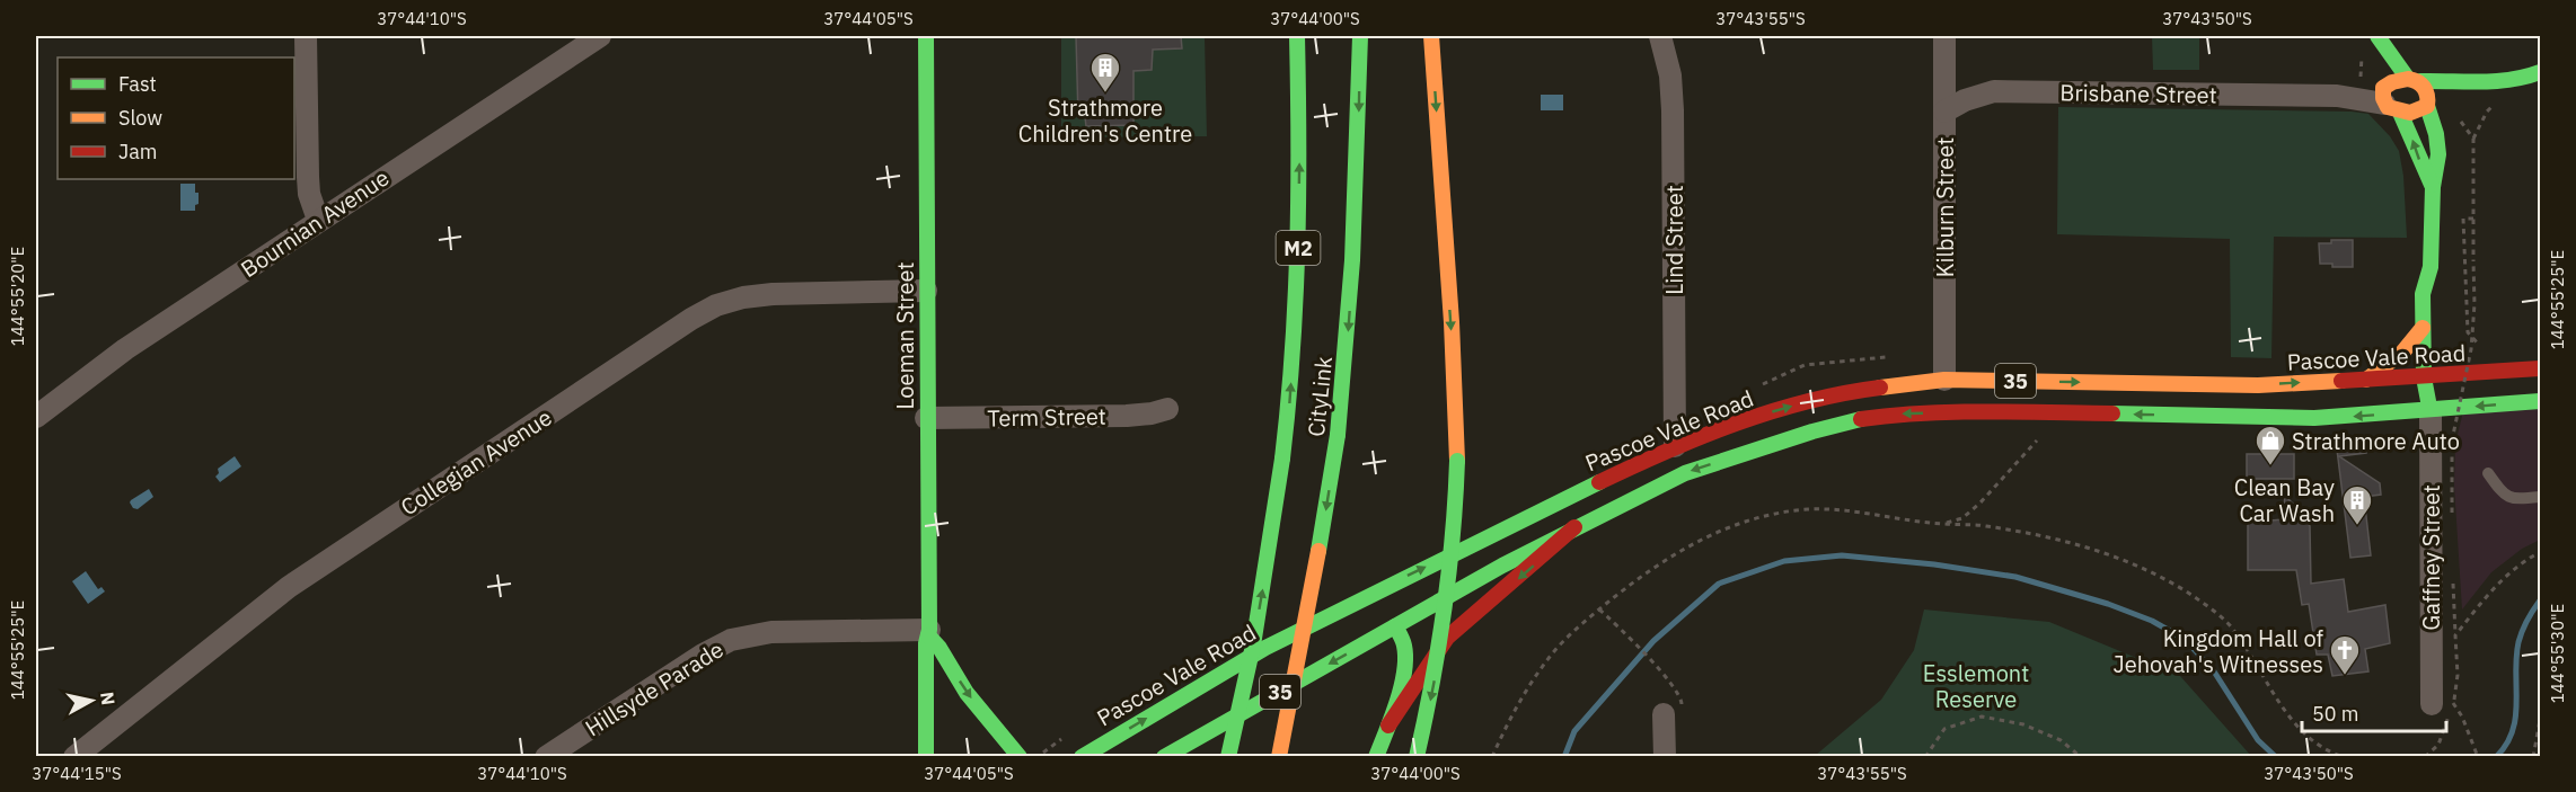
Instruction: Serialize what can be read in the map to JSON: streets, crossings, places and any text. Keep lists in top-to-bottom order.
{
  "streets": {
    "main road": [
      "M2",
      "Loeman Street",
      "Pascoe Vale Road",
      "35",
      "CityLink"
    ],
    "street": [
      "Brisbane Street",
      "Kilburn Street",
      "Bournian Avenue",
      "Lind Street",
      "Term Street",
      "Collegian Avenue",
      "Gaffney Street",
      "Hillsyde Parade"
    ]
  },
  "crossings": [
    ["Brisbane Street", "Kilburn Street"],
    ["Kilburn Street", "Pascoe Vale Road"],
    ["Lind Street", "Pascoe Vale Road"],
    ["Loeman Street", "Term Street"],
    ["Loeman Street", "Collegian Avenue"],
    ["Loeman Street", "Hillsyde Parade"],
    ["Pascoe Vale Road", "Gaffney Street"]
  ],
  "parks": ["Esslemont Reserve"],
  "places": {
    "building": ["Strathmore Children's Centre", "Clean Bay Car Wash"],
    "shop": ["Strathmore Auto"],
    "church": ["Kingdom Hall of Jehovah's Witnesses"]
  },
  "legend": ["Fast", "Slow", "Jam"],
  "scale_bar": "50 m",
  "north": "right",
  "coordinates": [
    "37°44'10\"S",
    "37°44'05\"S",
    "37°44'00\"S",
    "37°43'55\"S",
    "37°43'50\"S",
    "144°55'20\"E",
    "144°55'25\"E",
    "144°55'30\"E",
    "37°44'15\"S"
  ]
}
